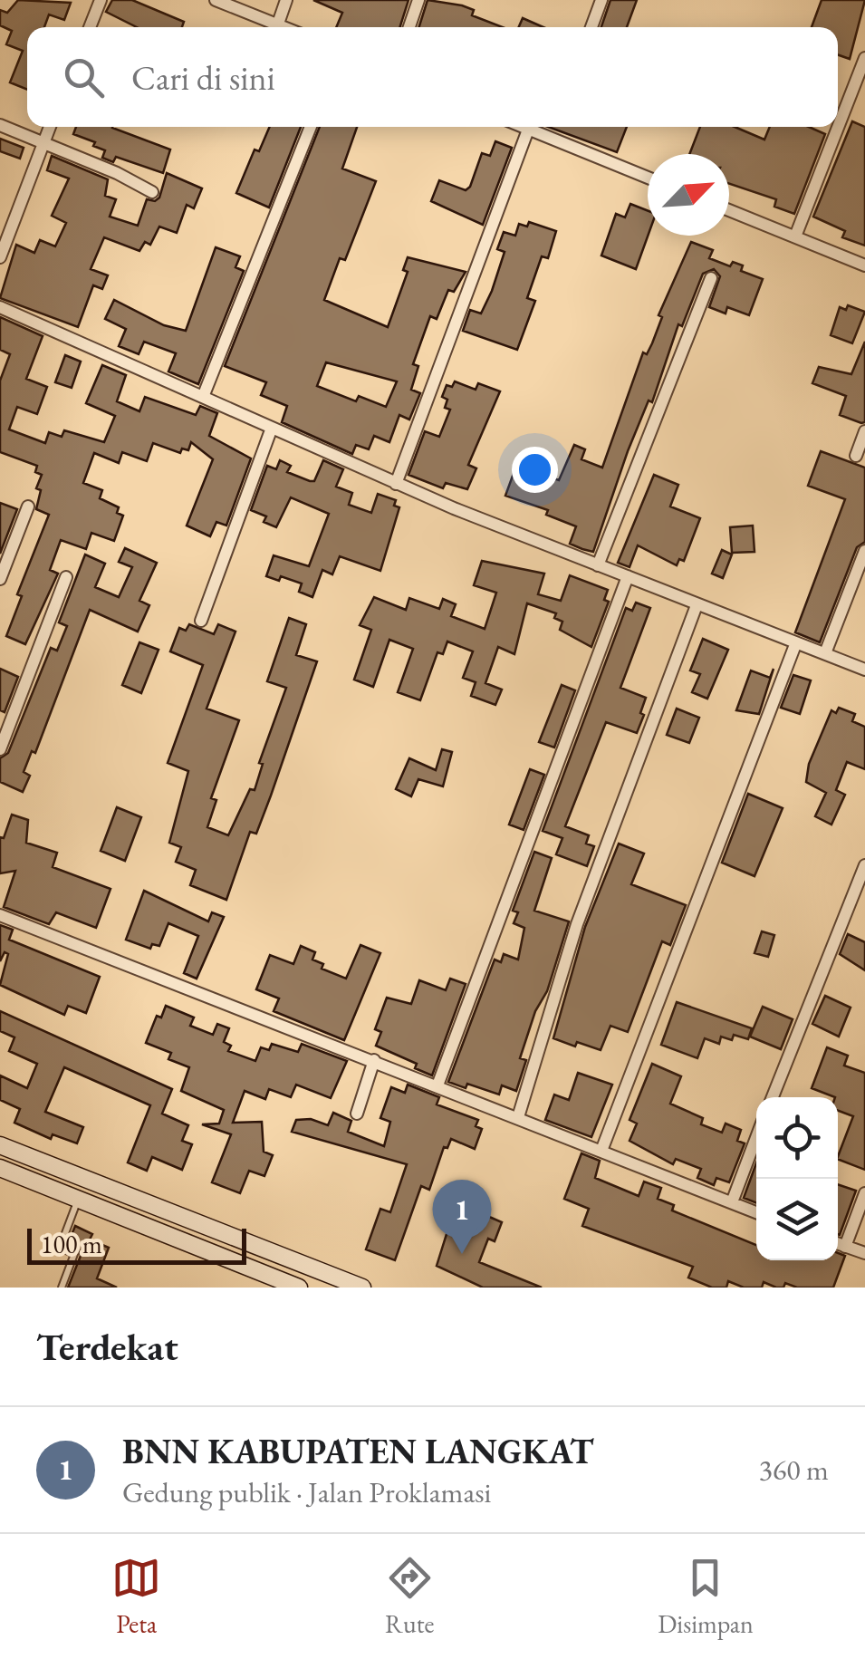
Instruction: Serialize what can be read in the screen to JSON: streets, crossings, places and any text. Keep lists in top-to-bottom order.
{
  "scale_bar": "100 m",
  "north": "top right",
  "page": {
    "search": "Cari di sini",
    "pins": "1",
    "scale": "100 m",
    "heading": "Terdekat",
    "list": [
      {
        "mark": "1",
        "name": "BNN KABUPATEN LANGKAT",
        "note": "Gedung publik · Jalan Proklamasi",
        "value": "360 m"
      }
    ],
    "nav": ["Peta", "Rute", "Disimpan"]
  }
}
